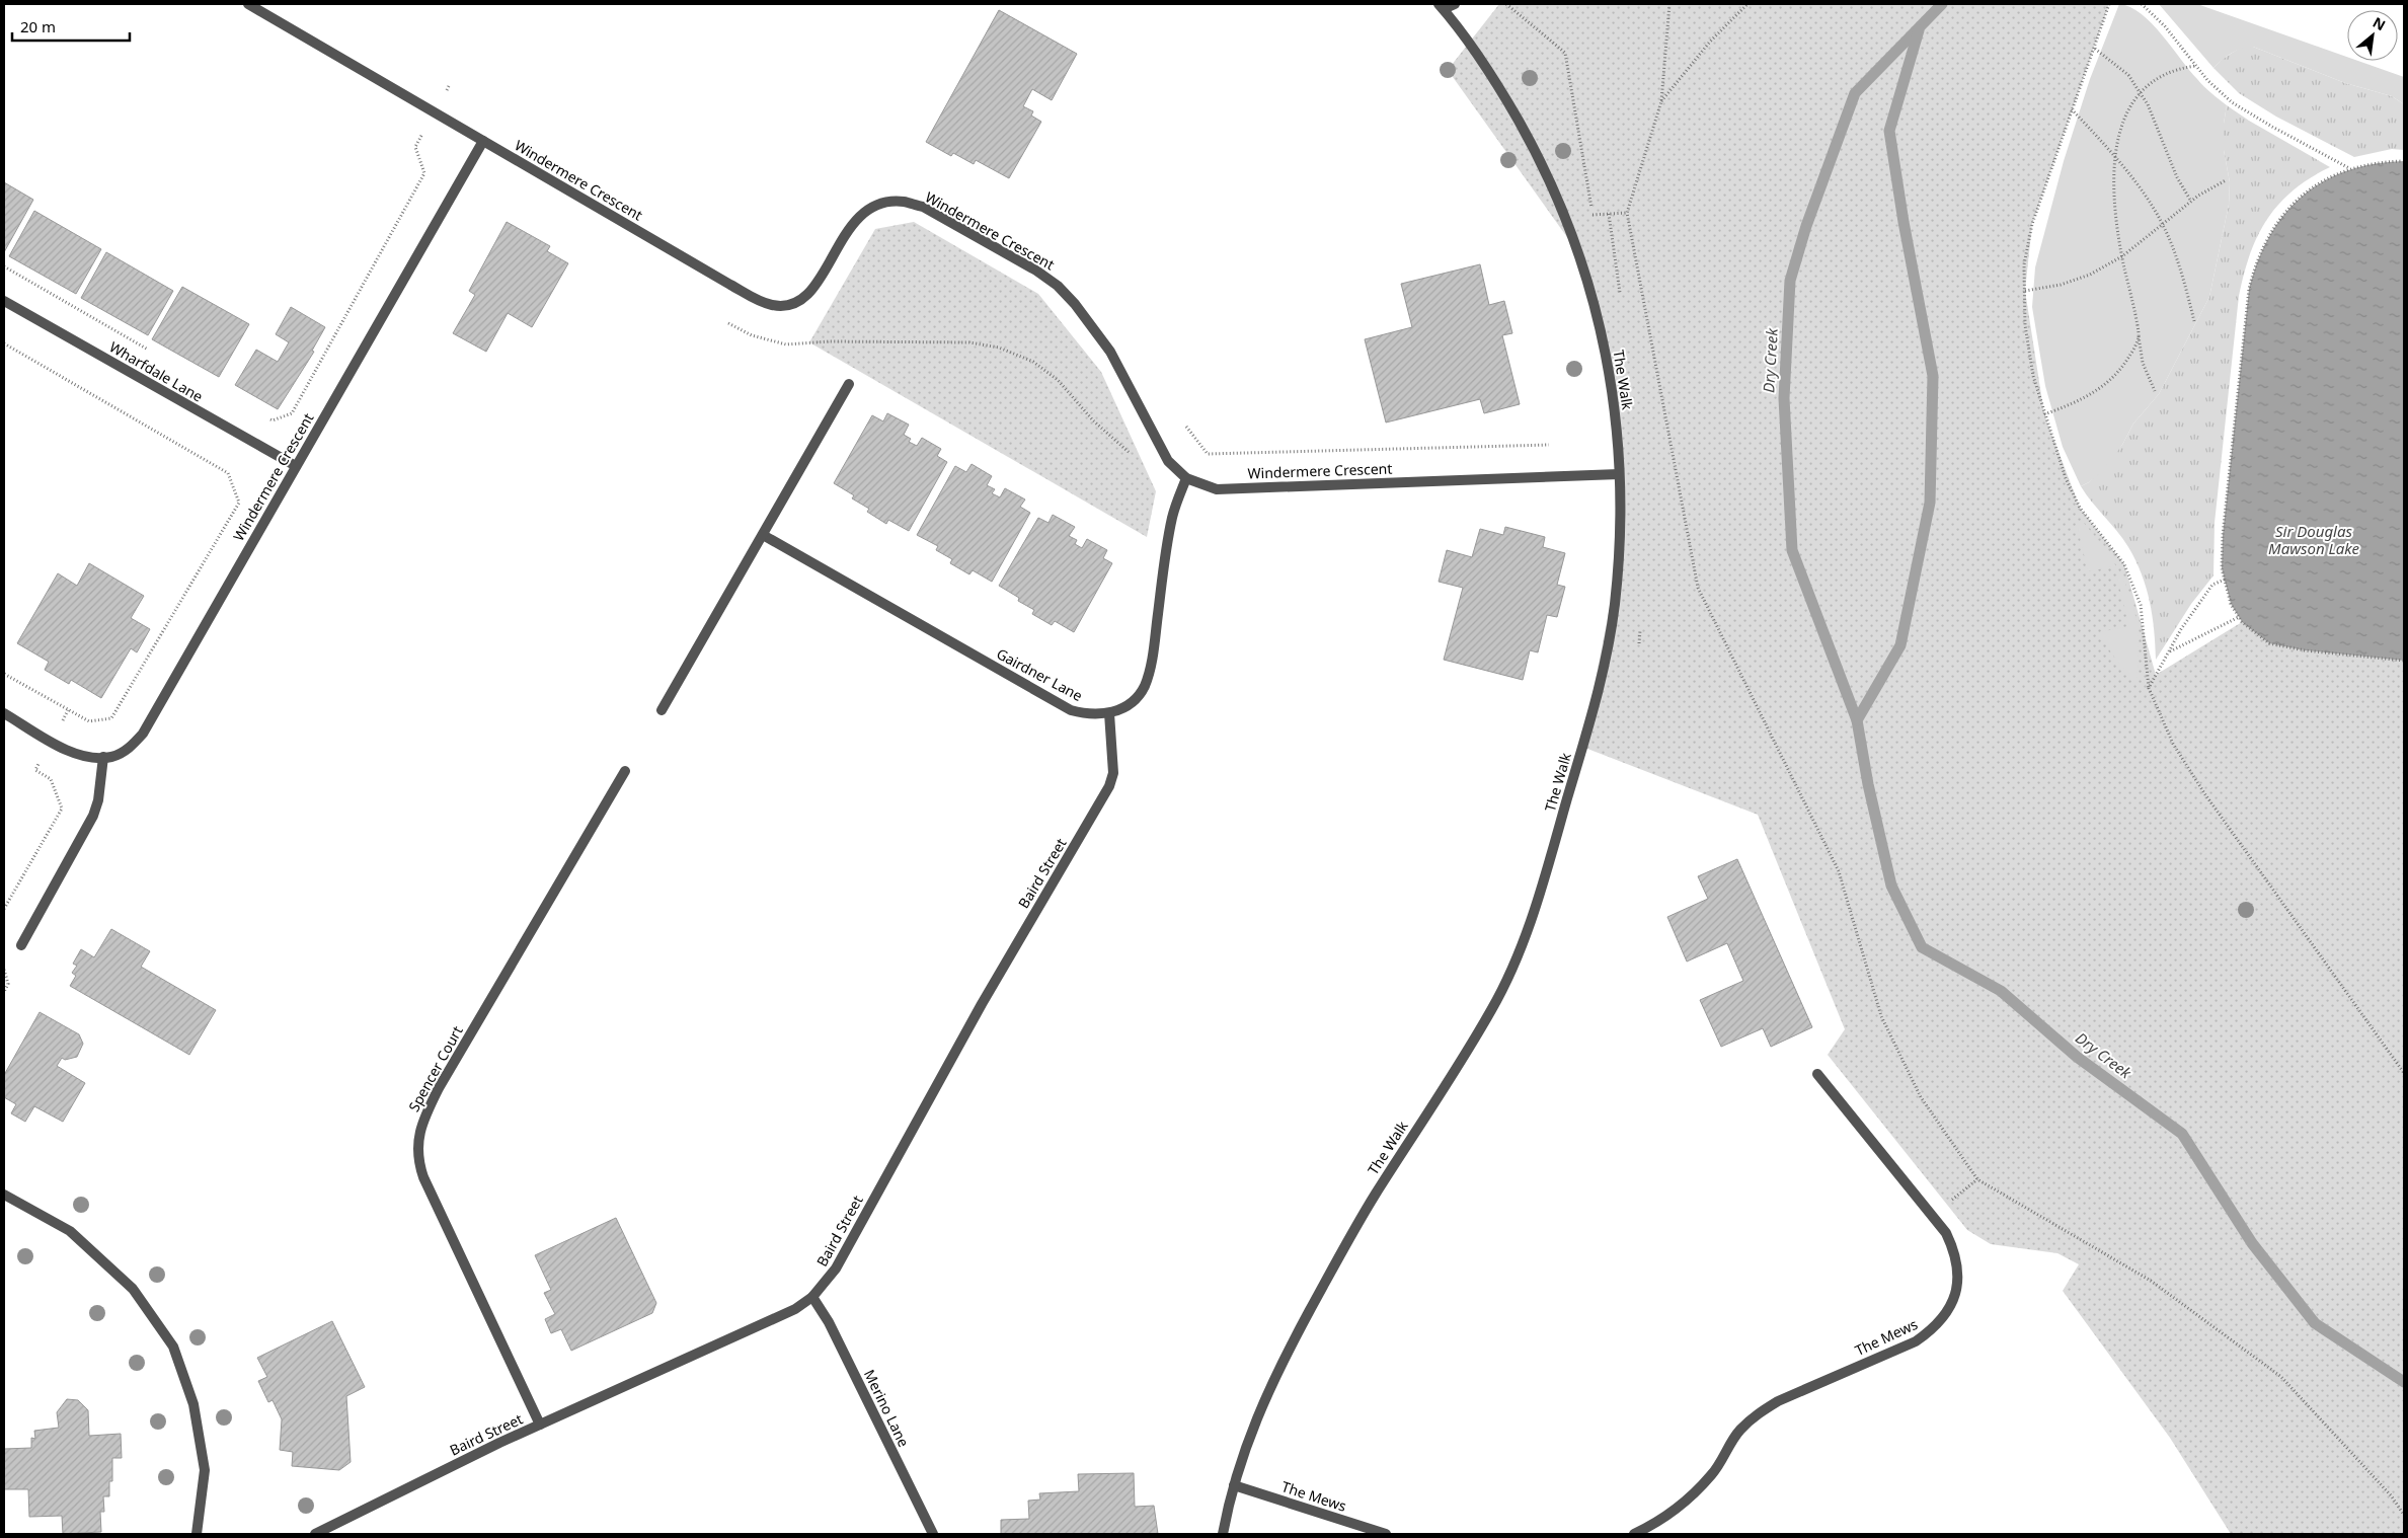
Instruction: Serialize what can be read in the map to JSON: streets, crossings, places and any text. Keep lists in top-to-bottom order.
{
  "streets": {
    "street": [
      "Windermere Crescent",
      "Wharfdale Lane",
      "The Walk",
      "Gairdner Lane",
      "Baird Street",
      "Spencer Court",
      "The Mews",
      "Merino Lane"
    ]
  },
  "crossings": [
    ["Windermere Crescent", "Wharfdale Lane"],
    ["Windermere Crescent", "The Walk"],
    ["Windermere Crescent", "Gairdner Lane"],
    ["The Walk", "The Mews"],
    ["Gairdner Lane", "Baird Street"],
    ["Baird Street", "Spencer Court"],
    ["Baird Street", "Merino Lane"]
  ],
  "water": ["Dry Creek", "Sir Douglas Mawson Lake"],
  "scale_bar": "20 m",
  "north": "top right"
}
